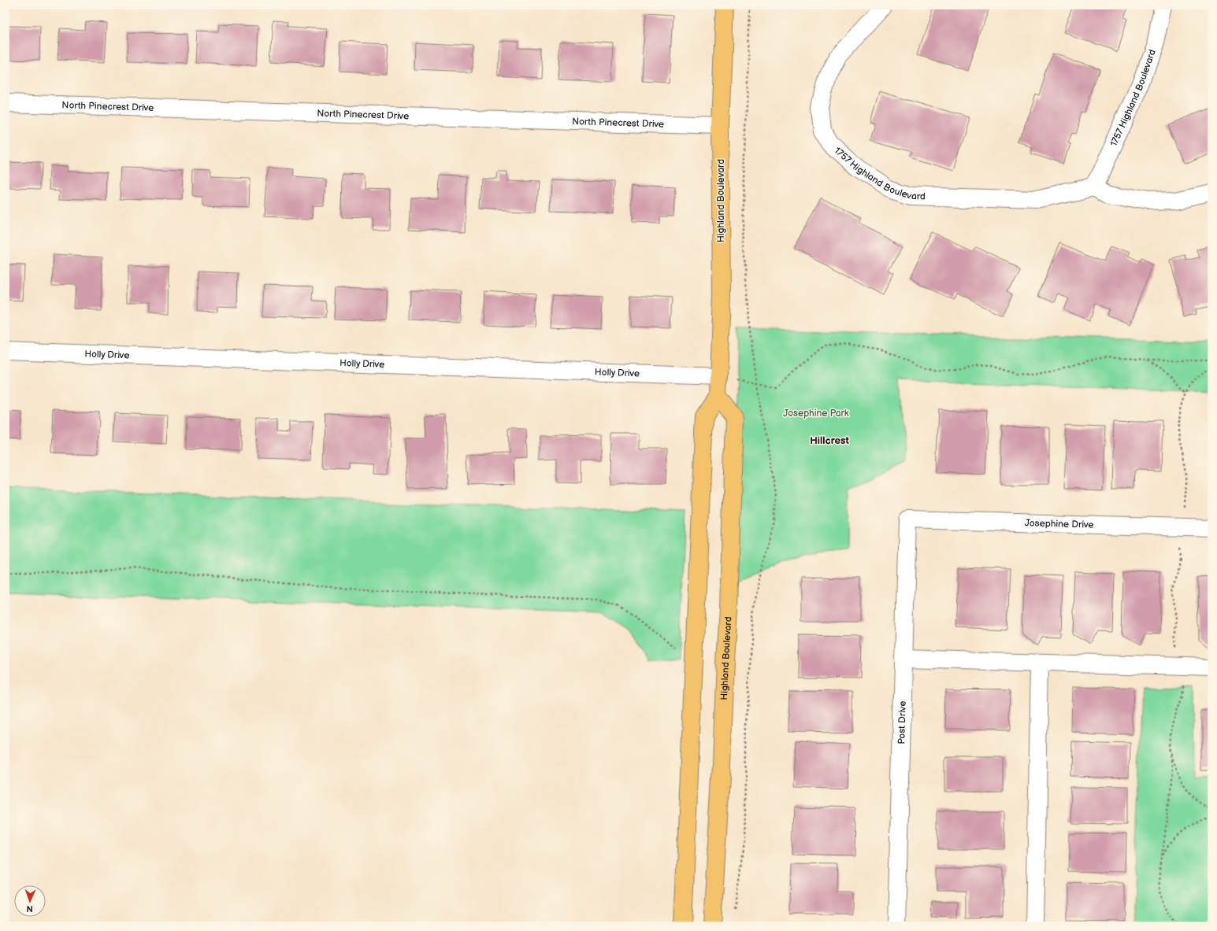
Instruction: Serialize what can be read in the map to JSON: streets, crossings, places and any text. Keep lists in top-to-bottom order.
{
  "streets": {
    "main road": ["Highland Boulevard"],
    "street": [
      "1757 Highland Boulevard",
      "North Pinecrest Drive",
      "Holly Drive",
      "Josephine Drive",
      "Post Drive"
    ]
  },
  "crossings": [
    ["North Pinecrest Drive", "Highland Boulevard"],
    ["Highland Boulevard", "Holly Drive"],
    ["Josephine Drive", "Post Drive"]
  ],
  "districts": ["Hillcrest"],
  "parks": ["Josephine Park"],
  "north": "bottom"
}
